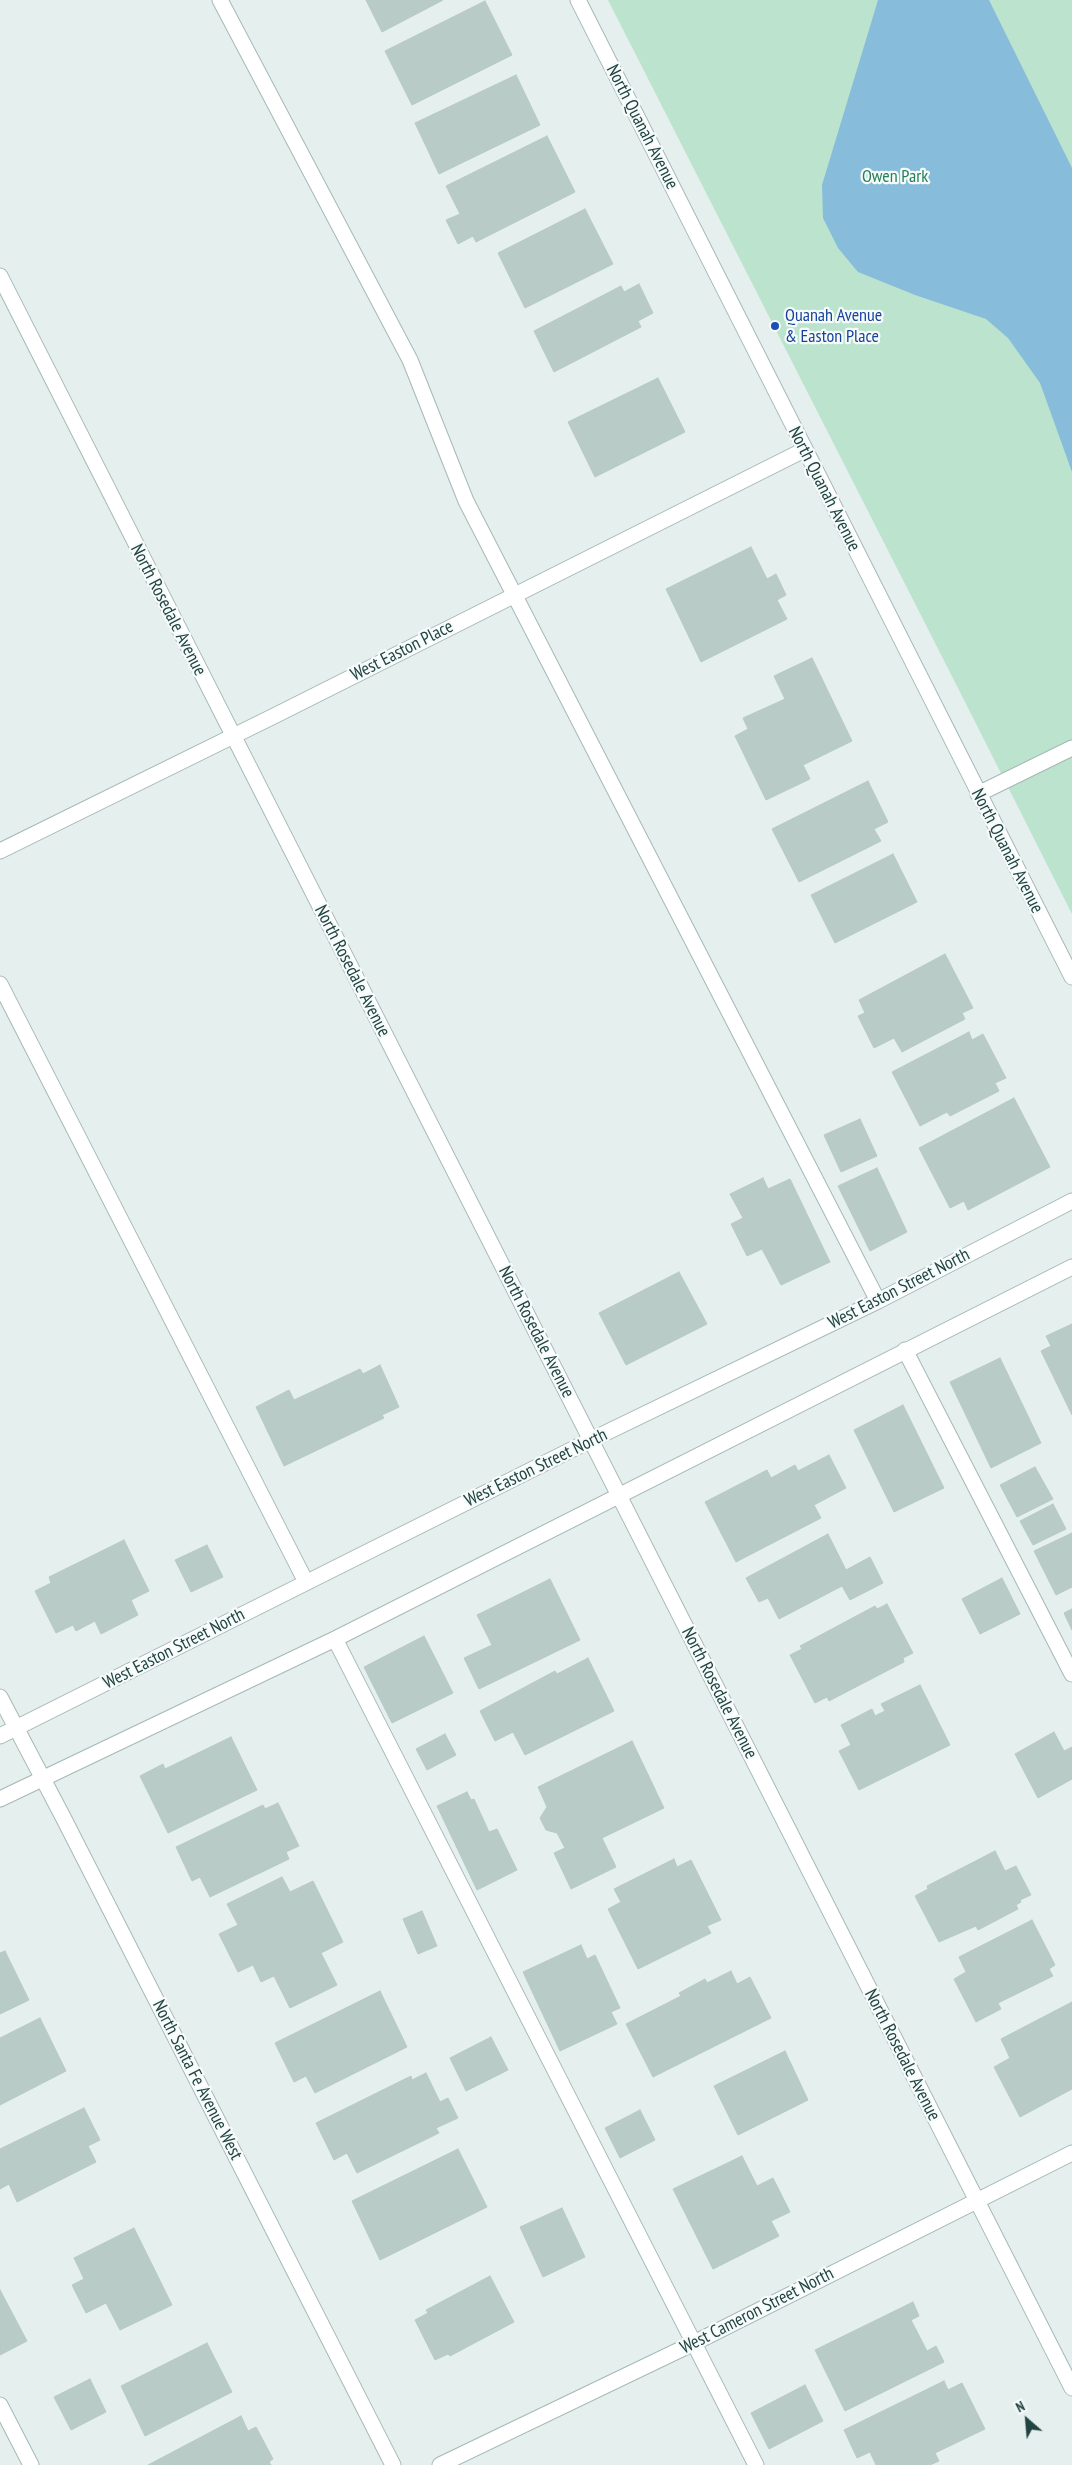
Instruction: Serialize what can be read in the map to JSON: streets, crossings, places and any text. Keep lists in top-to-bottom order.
{
  "streets": {
    "street": [
      "North Quanah Avenue",
      "North Rosedale Avenue",
      "West Easton Place",
      "West Easton Street North",
      "North Santa Fe Avenue West",
      "West Cameron Street North"
    ]
  },
  "crossings": [
    ["North Quanah Avenue", "West Easton Place"],
    ["North Rosedale Avenue", "West Easton Place"],
    ["North Rosedale Avenue", "West Easton Street North"],
    ["North Rosedale Avenue", "West Cameron Street North"],
    ["West Easton Street North", "North Santa Fe Avenue West"]
  ],
  "parks": ["Owen Park"],
  "places": ["Quanah Avenue & Easton Place"],
  "north": "top left"
}
